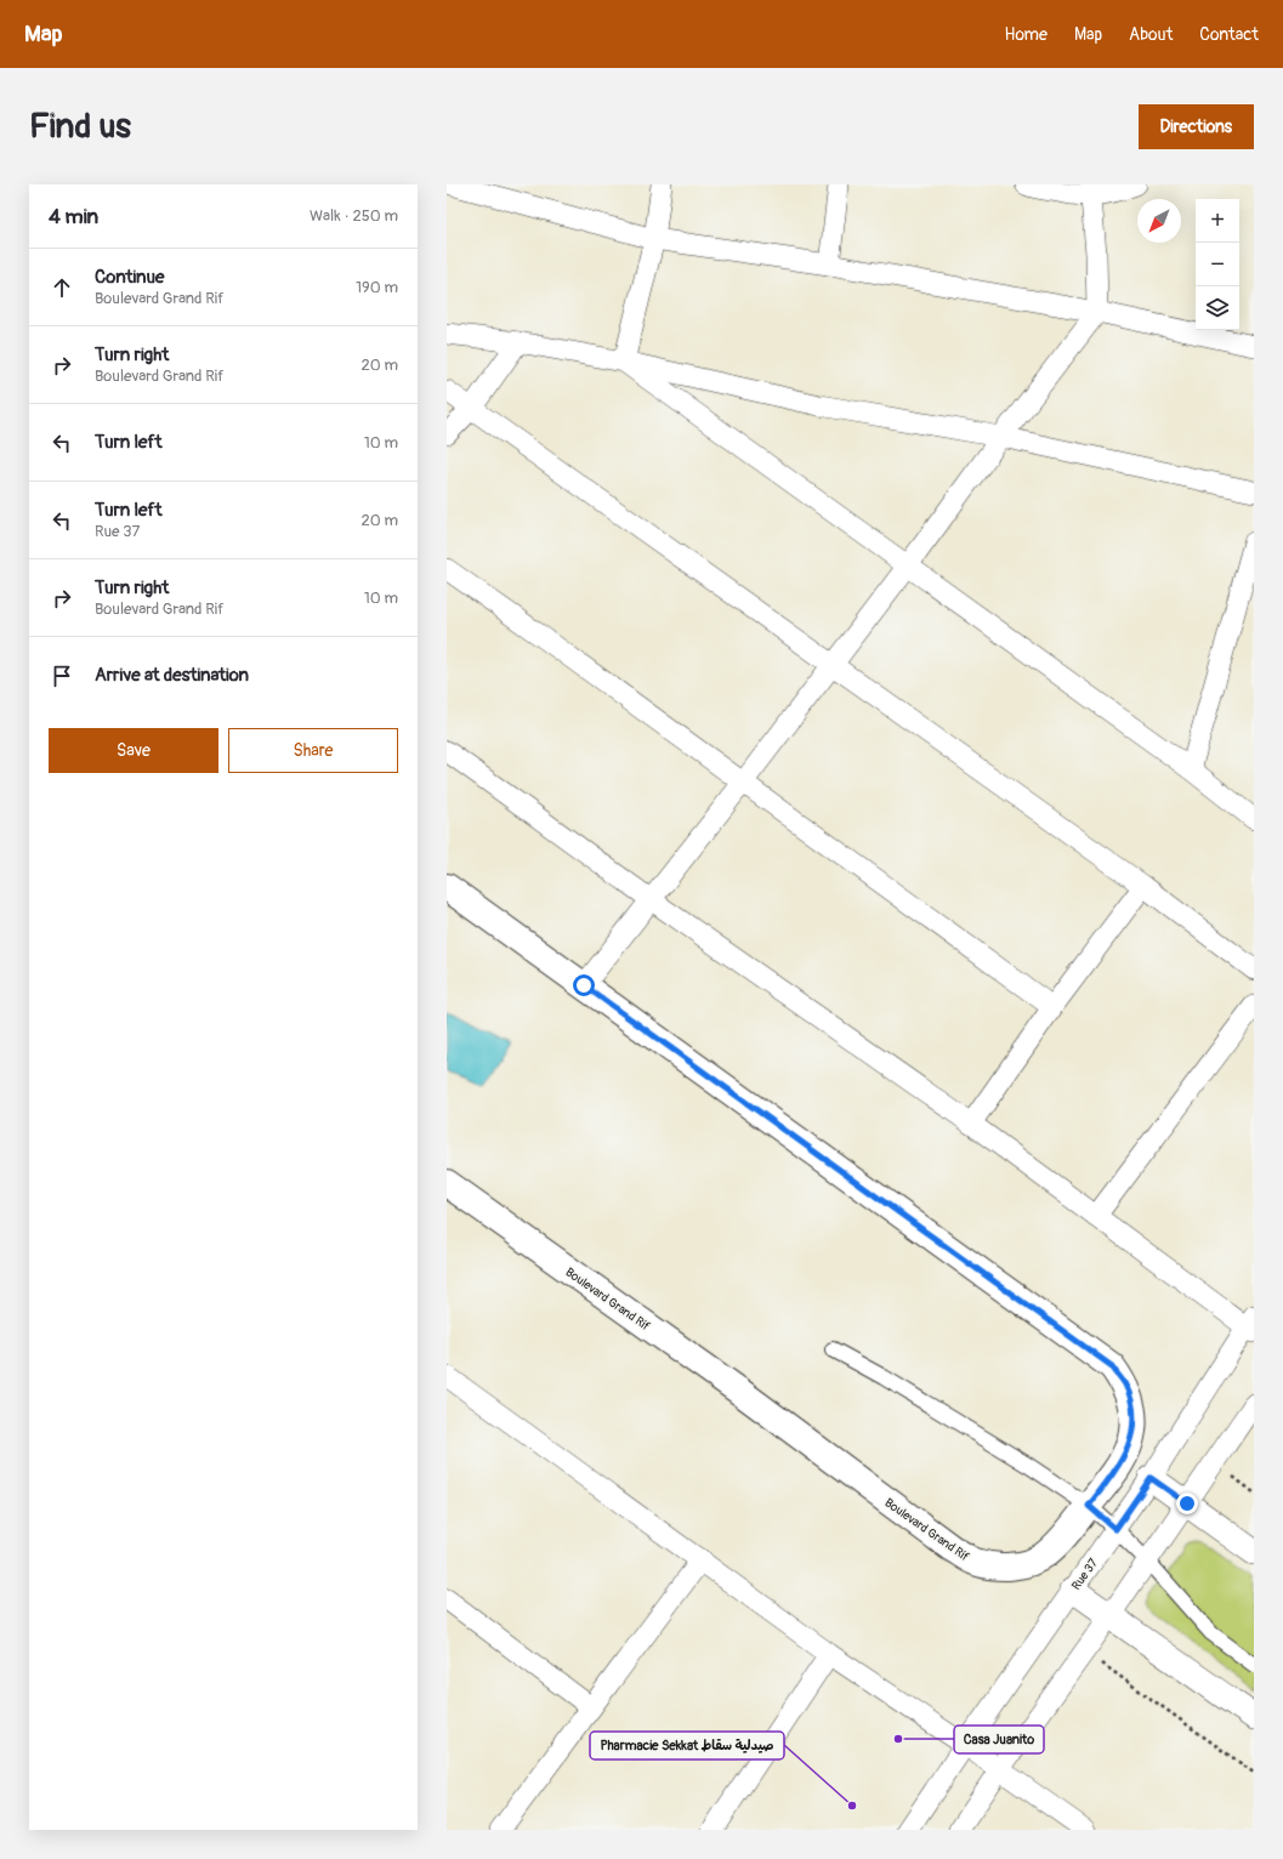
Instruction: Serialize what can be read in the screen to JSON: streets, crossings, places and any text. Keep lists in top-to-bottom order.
{
  "streets": {
    "main road": ["Boulevard Grand Rif"],
    "street": ["Rue 37"]
  },
  "places": ["Casa Juanito", "Pharmacie Sekkat صيدلية سقاط"],
  "north": "bottom left",
  "page": {
    "header": "Map",
    "nav": [
      "Home",
      "Map",
      "About",
      "Contact"
    ],
    "buttons": [
      "Directions",
      ["Save", "Share"]
    ],
    "title": "Find us",
    "heading": ["4 min", "Walk · 250 m"],
    "map_buttons": ["+", "−"],
    "list": [
      ["Continue", "Boulevard Grand Rif", "190 m"],
      ["Turn right", "Boulevard Grand Rif", "20 m"],
      ["Turn left", "10 m"],
      ["Turn left", "Rue 37", "20 m"],
      ["Turn right", "Boulevard Grand Rif", "10 m"],
      "Arrive at destination"
    ]
  }
}
